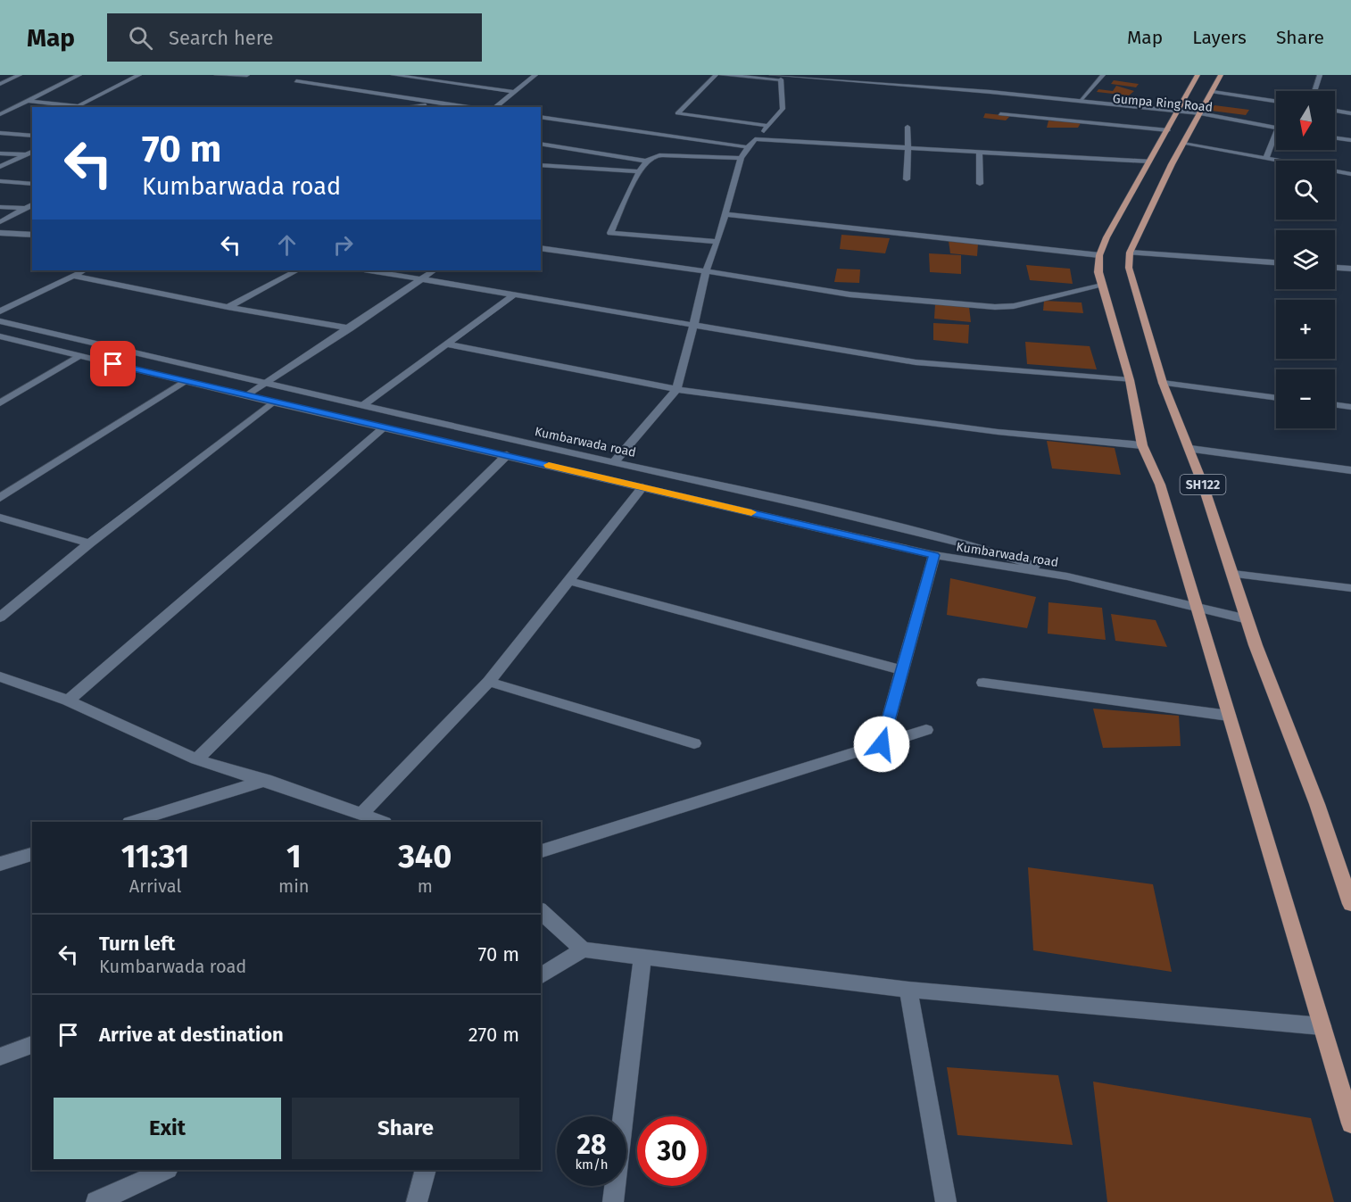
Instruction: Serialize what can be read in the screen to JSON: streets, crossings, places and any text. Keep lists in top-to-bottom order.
{
  "streets": {
    "main road": ["SH122"],
    "street": ["Gumpa Ring Road", "Kumbarwada road"]
  },
  "north": "bottom",
  "page": {
    "header": "Map",
    "search": "Search here",
    "nav": ["Map", "Layers", "Share"],
    "map_buttons": ["+", "−"],
    "turn": ["70 m", "Kumbarwada road"],
    "eta": [
      "11:31",
      "Arrival",
      "1",
      "min",
      "340",
      "m"
    ],
    "list": [
      {
        "name": "Turn left",
        "note": "Kumbarwada road",
        "value": "70 m"
      },
      {
        "name": "Arrive at destination",
        "value": "270 m"
      }
    ],
    "buttons": ["Exit", "Share"],
    "speed": "28 km/h",
    "limit": "30"
  }
}
